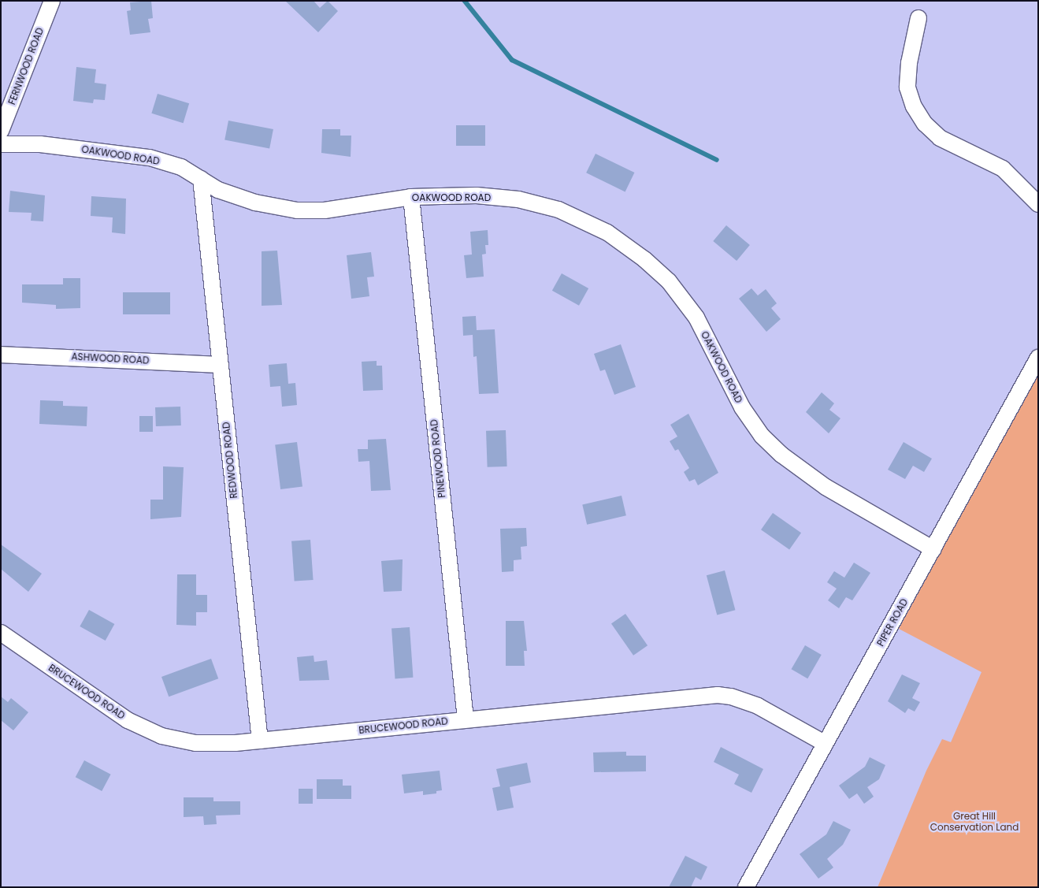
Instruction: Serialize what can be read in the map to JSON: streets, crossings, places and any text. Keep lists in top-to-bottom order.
{
  "streets": {
    "street": [
      "FERNWOOD ROAD",
      "OAKWOOD ROAD",
      "ASHWOOD ROAD",
      "PINEWOOD ROAD",
      "REDWOOD ROAD",
      "PIPER ROAD",
      "BRUCEWOOD ROAD"
    ]
  },
  "crossings": [
    ["OAKWOOD ROAD", "PINEWOOD ROAD"],
    ["OAKWOOD ROAD", "REDWOOD ROAD"],
    ["OAKWOOD ROAD", "PIPER ROAD"],
    ["ASHWOOD ROAD", "REDWOOD ROAD"],
    ["PINEWOOD ROAD", "BRUCEWOOD ROAD"],
    ["REDWOOD ROAD", "BRUCEWOOD ROAD"],
    ["PIPER ROAD", "BRUCEWOOD ROAD"]
  ],
  "parks": ["Great Hill Conservation Land"]
}
